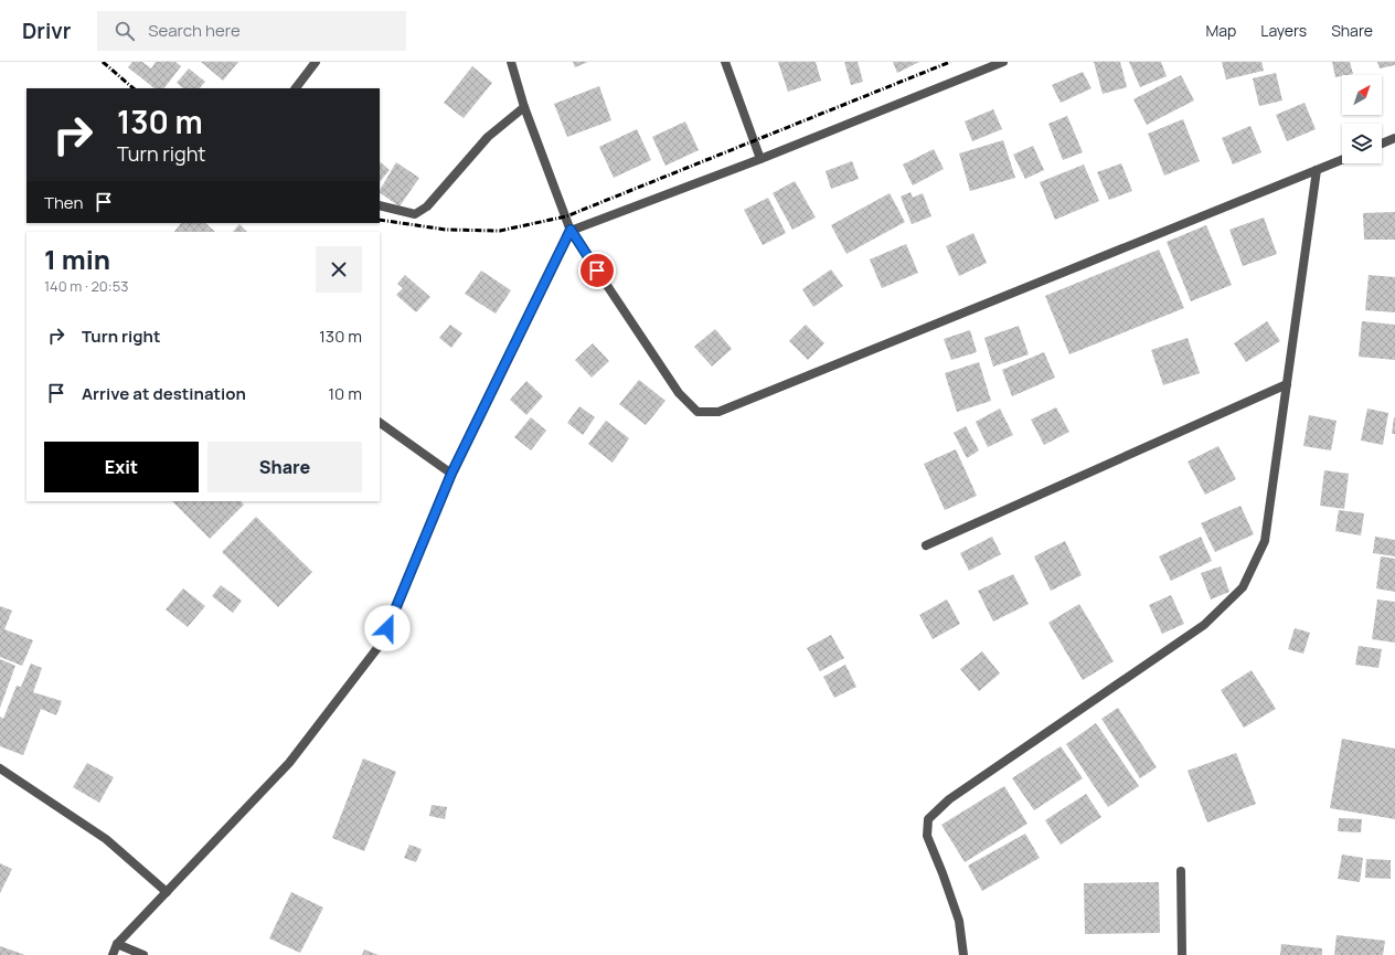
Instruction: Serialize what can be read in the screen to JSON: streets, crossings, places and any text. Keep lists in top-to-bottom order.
{
  "north": "top right",
  "page": {
    "header": "Drivr",
    "search": "Search here",
    "nav": ["Map", "Layers", "Share"],
    "turn": ["130 m", "Turn right"],
    "then": "Then",
    "heading": ["1 min", "140 m · 20:53"],
    "list": [
      {
        "name": "Turn right",
        "value": "130 m"
      },
      {
        "name": "Arrive at destination",
        "value": "10 m"
      }
    ],
    "buttons": ["Exit", "Share"]
  }
}
